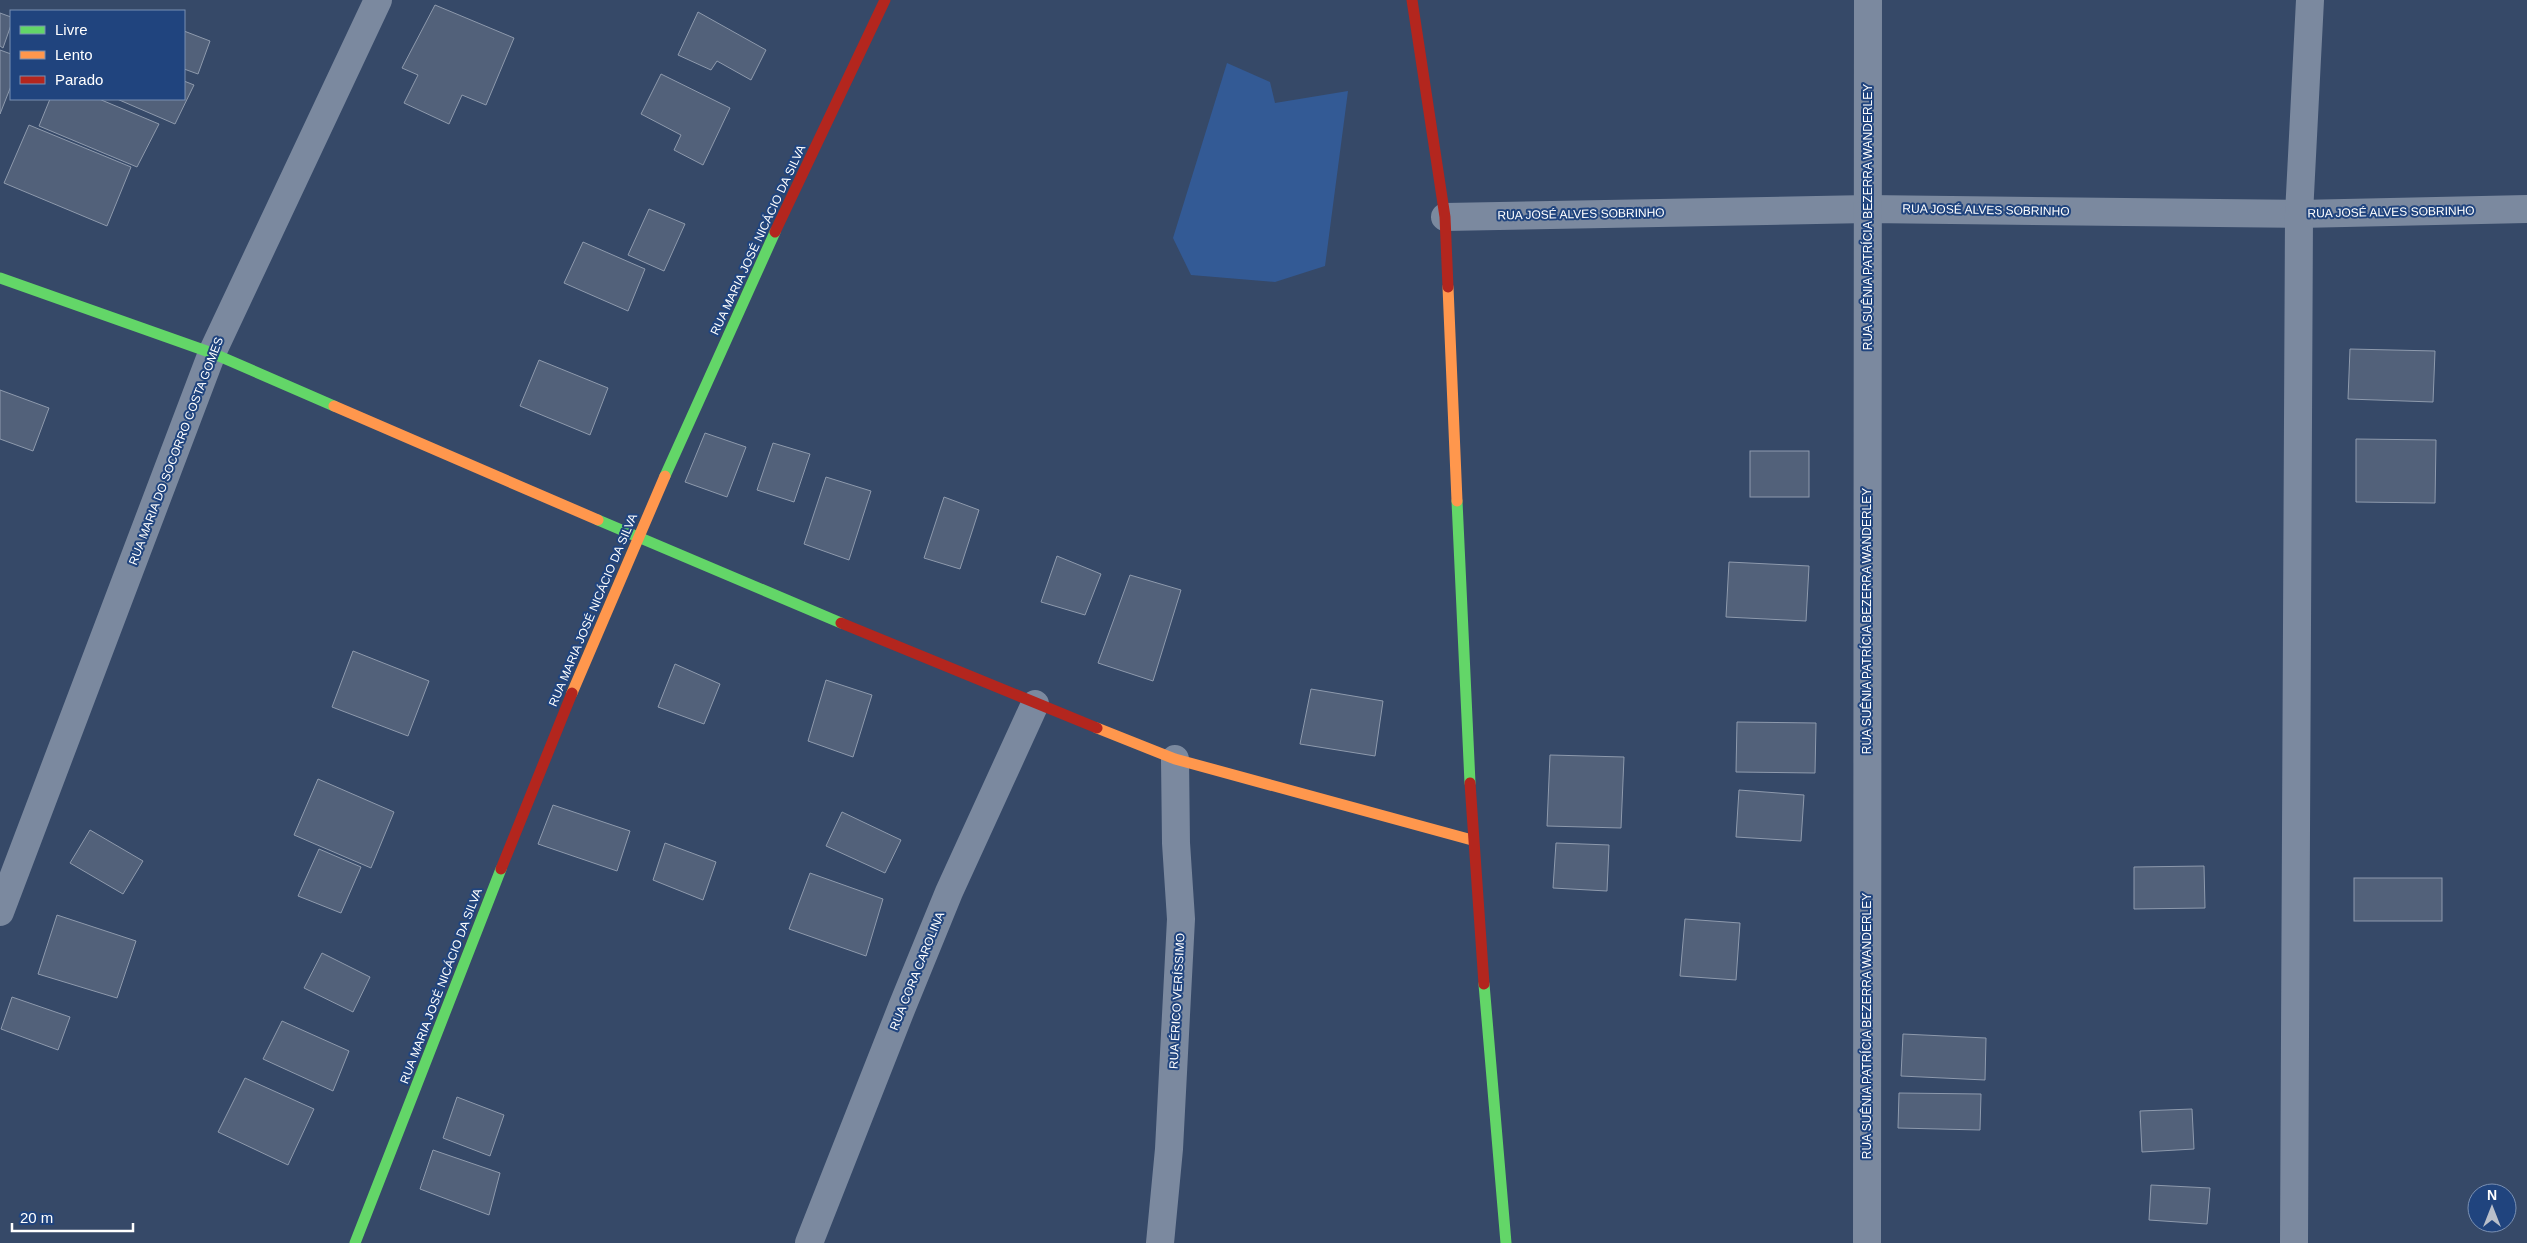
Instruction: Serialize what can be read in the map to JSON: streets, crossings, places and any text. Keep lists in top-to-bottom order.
{
  "streets": {
    "street": [
      "RUA JOSÉ ALVES SOBRINHO",
      "RUA SUÊNIA PATRÍCIA BEZERRA WANDERLEY",
      "RUA MARIA JOSÉ NICÁCIO DA SILVA",
      "RUA MARIA DO SOCORRO COSTA GOMES",
      "RUA CORA CAROLINA",
      "RUA ÉRICO VERÍSSIMO"
    ]
  },
  "crossings": [
    ["RUA JOSÉ ALVES SOBRINHO", "RUA SUÊNIA PATRÍCIA BEZERRA WANDERLEY"]
  ],
  "legend": ["Livre", "Lento", "Parado"],
  "scale_bar": "20 m",
  "north": "top"
}
